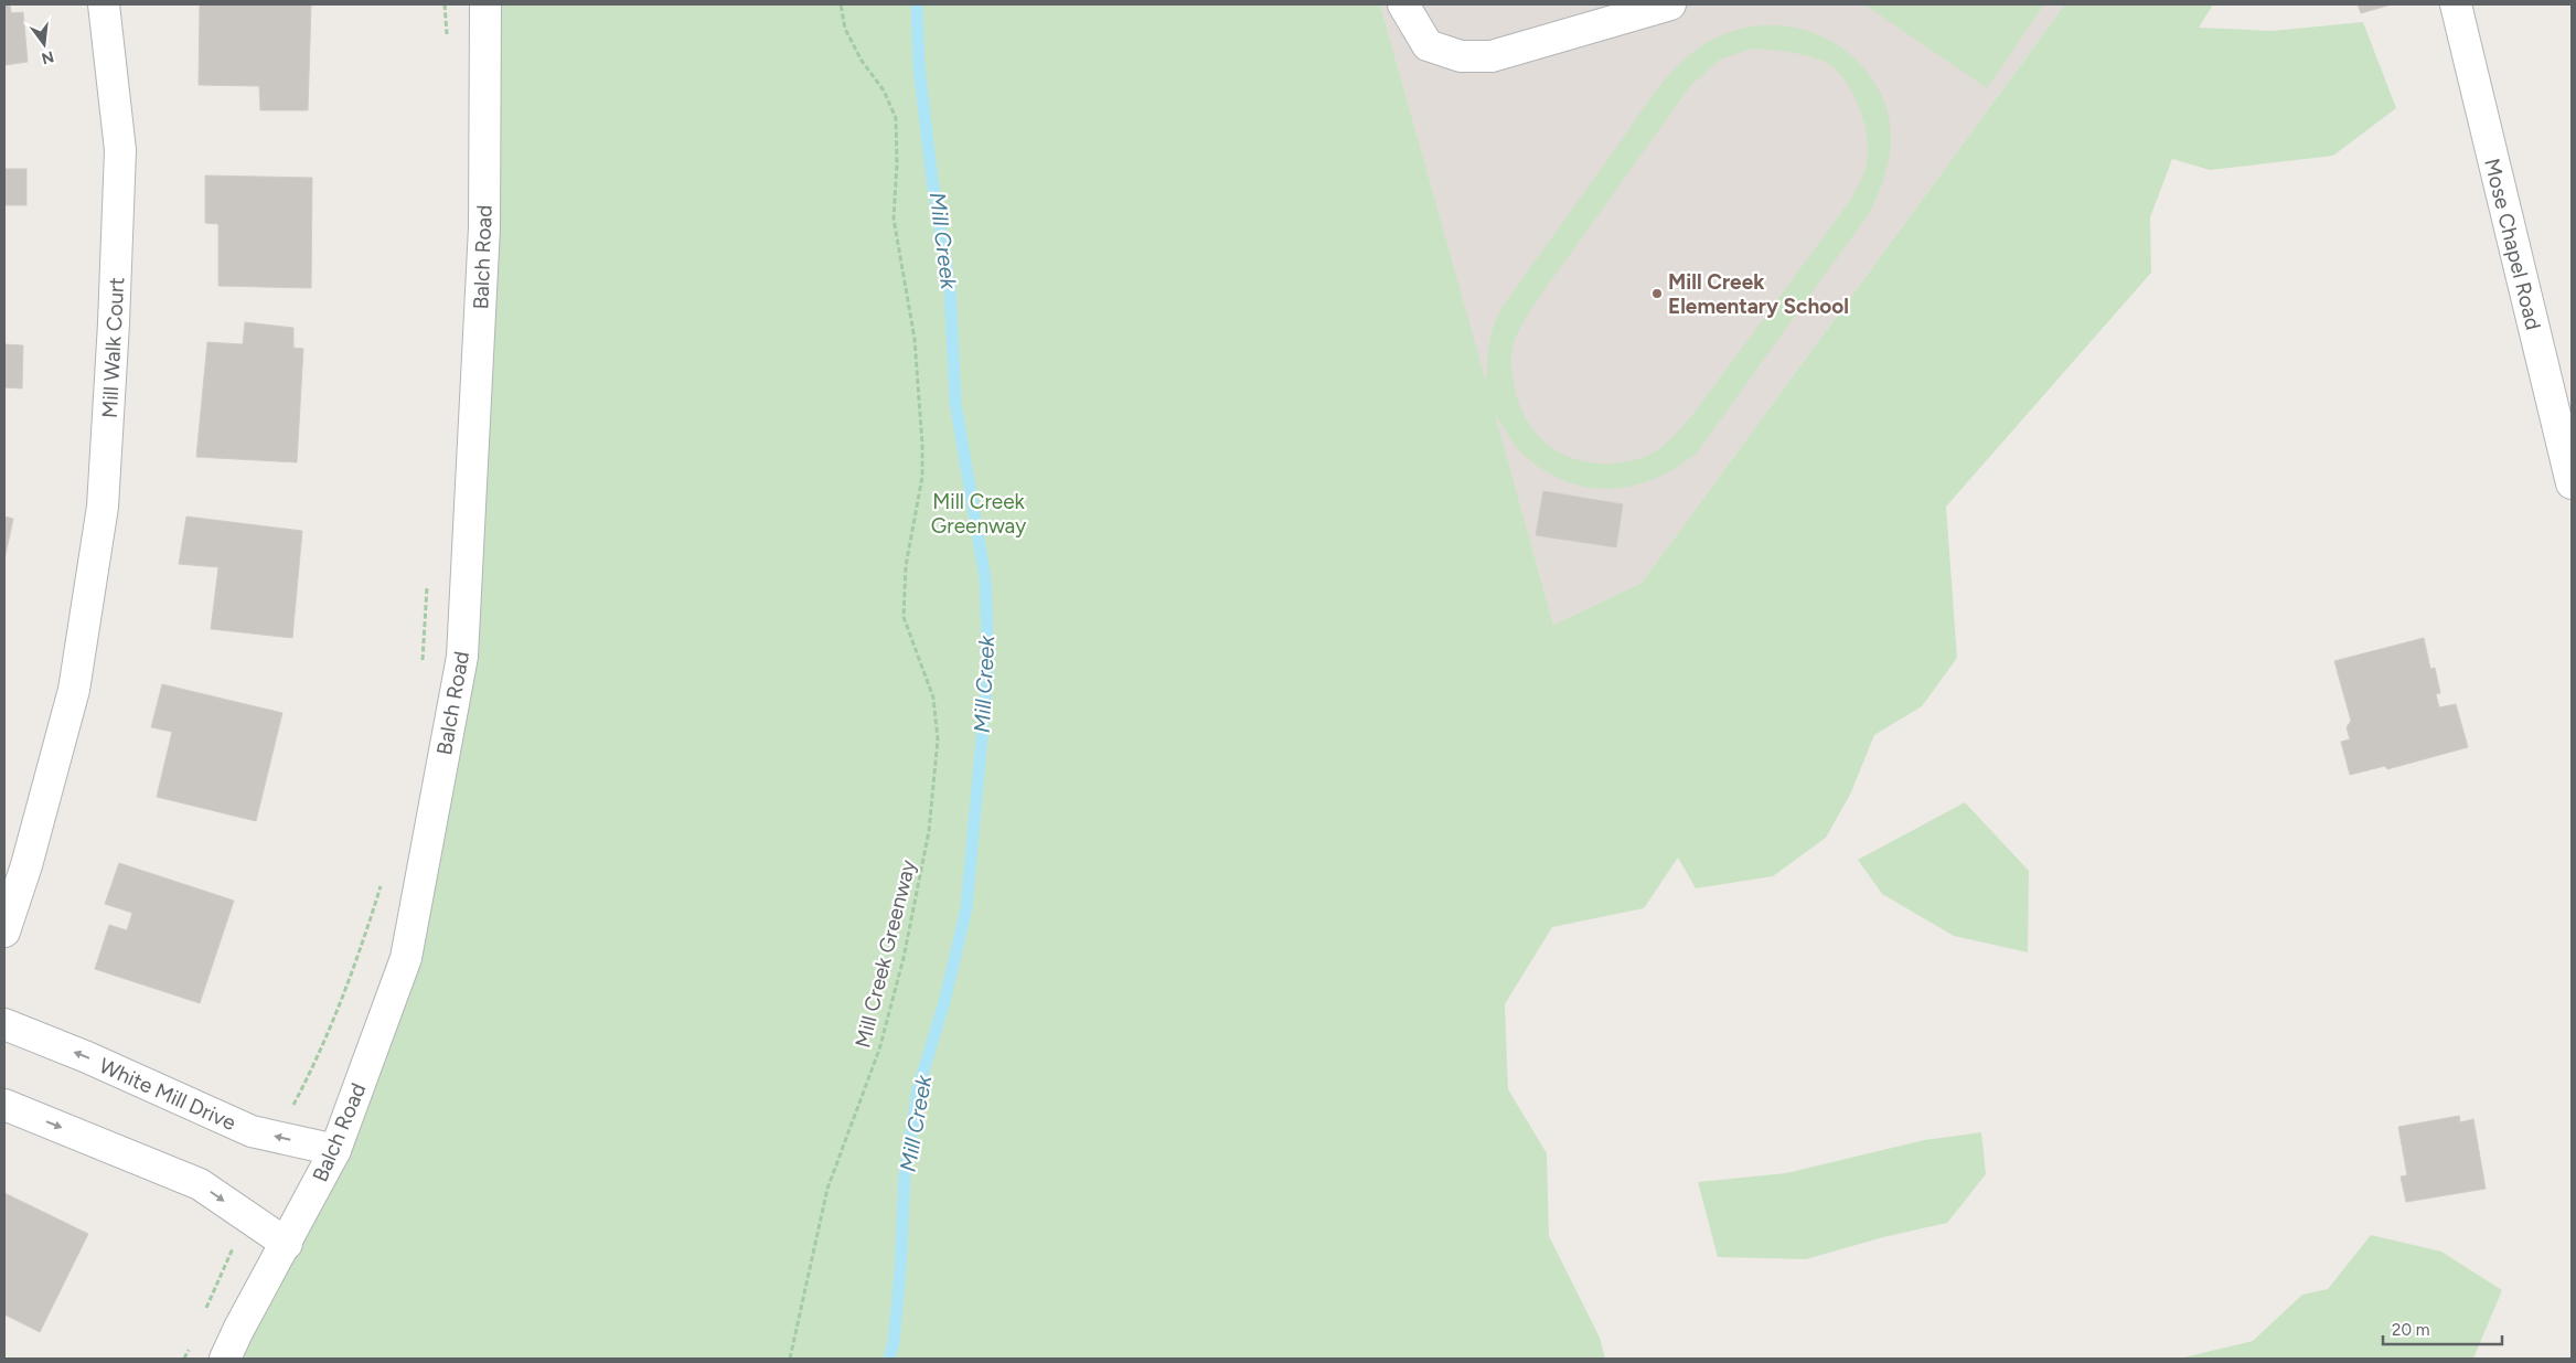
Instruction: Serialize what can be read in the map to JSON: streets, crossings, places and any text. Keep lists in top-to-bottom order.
{
  "streets": {
    "street": [
      "Mose Chapel Road",
      "Balch Road",
      "Mill Walk Court",
      "White Mill Drive"
    ],
    "path": ["Mill Creek Greenway"]
  },
  "crossings": [
    ["Balch Road", "White Mill Drive"]
  ],
  "water": ["Mill Creek"],
  "parks": ["Mill Creek Greenway"],
  "places": ["Mill Creek Elementary School"],
  "scale_bar": "20 m",
  "north": "bottom"
}
